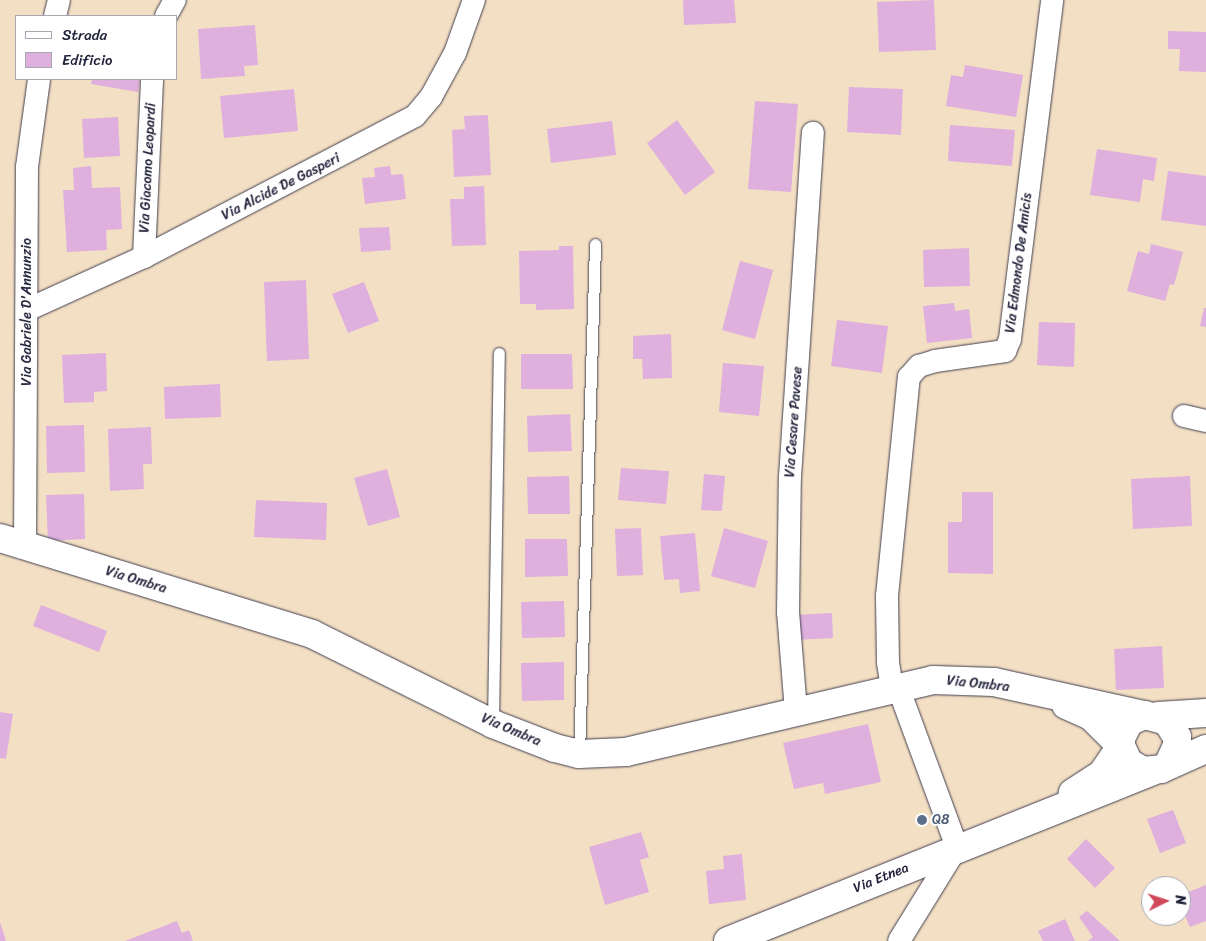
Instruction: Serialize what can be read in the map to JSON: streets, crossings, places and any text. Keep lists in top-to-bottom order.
{
  "streets": {
    "main road": ["Via Ombra", "Via Etnea"],
    "street": [
      "Via Giacomo Leopardi",
      "Via Alcide De Gasperi",
      "Via Edmondo De Amicis",
      "Via Gabriele D'Annunzio",
      "Via Cesare Pavese"
    ]
  },
  "crossings": [
    ["Via Giacomo Leopardi", "Via Alcide De Gasperi"],
    ["Via Alcide De Gasperi", "Via Gabriele D'Annunzio"],
    ["Via Edmondo De Amicis", "Via Ombra"],
    ["Via Gabriele D'Annunzio", "Via Ombra"],
    ["Via Cesare Pavese", "Via Ombra"]
  ],
  "places": ["Q8"],
  "legend": ["Strada", "Edificio"],
  "north": "right"
}
